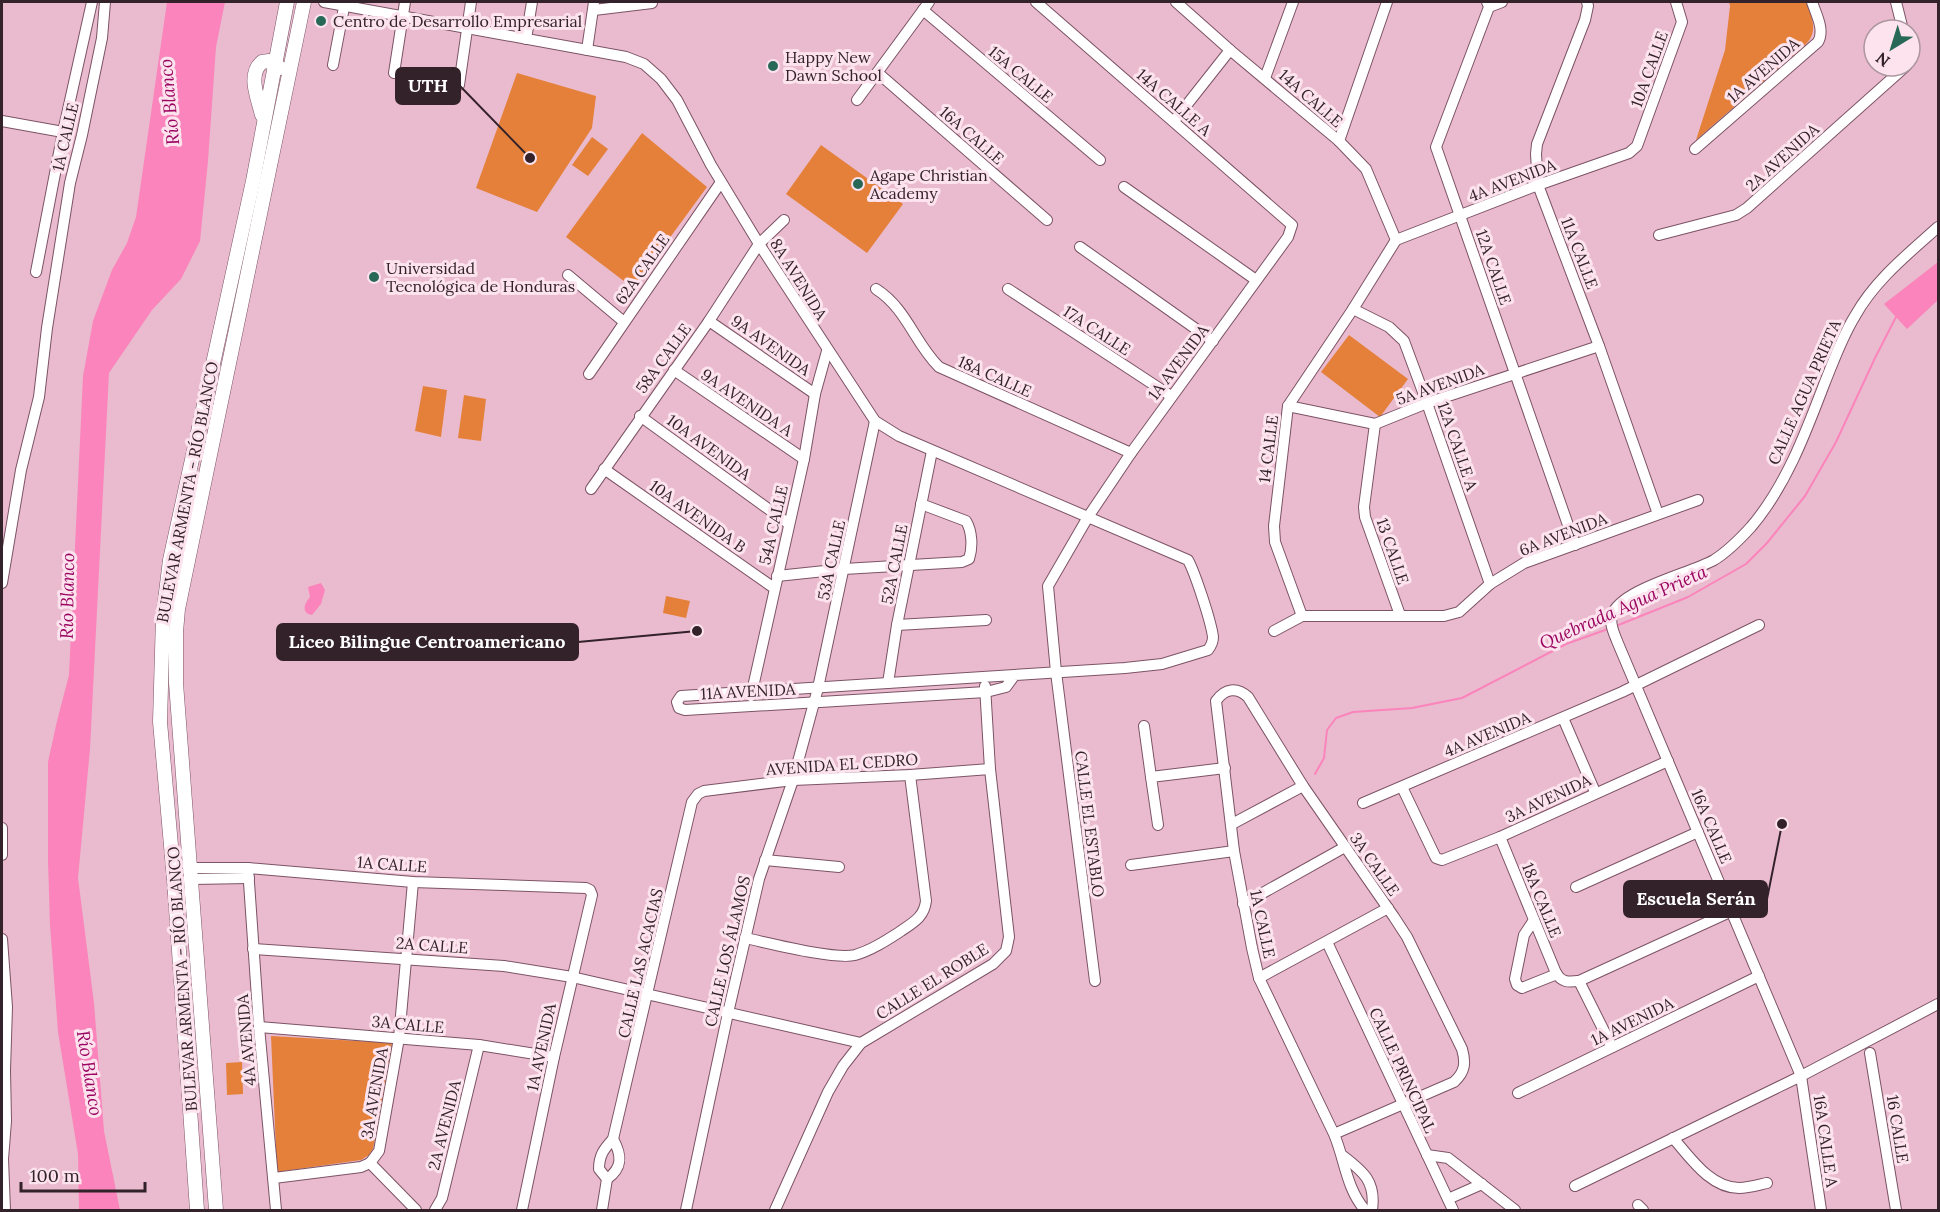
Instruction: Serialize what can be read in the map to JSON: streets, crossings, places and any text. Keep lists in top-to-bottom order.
{
  "streets": {
    "main road": ["BULEVAR ARMENTA - RÍO BLANCO"],
    "street": [
      "10A CALLE",
      "1A AVENIDA",
      "15A CALLE",
      "14A CALLE",
      "14A CALLE A",
      "16A CALLE",
      "1A CALLE",
      "2A AVENIDA",
      "4A AVENIDA",
      "11A CALLE",
      "12A CALLE",
      "62A CALLE",
      "8A AVENIDA",
      "17A CALLE",
      "9A AVENIDA",
      "58A CALLE",
      "18A CALLE",
      "5A AVENIDA",
      "CALLE AGUA PRIETA",
      "9A AVENIDA A",
      "12A CALLE A",
      "10A AVENIDA",
      "14 CALLE",
      "10A AVENIDA B",
      "54A CALLE",
      "6A AVENIDA",
      "13 CALLE",
      "53A CALLE",
      "52A CALLE",
      "11A AVENIDA",
      "AVENIDA EL CEDRO",
      "3A AVENIDA",
      "CALLE EL ESTABLO",
      "3A CALLE",
      "2A CALLE",
      "CALLE LOS ÁLAMOS",
      "CALLE LAS ACACIAS",
      "CALLE EL ROBLE",
      "CALLE PRINCIPAL",
      "16 CALLE",
      "16A CALLE A"
    ]
  },
  "crossings": [
    ["10A CALLE", "4A AVENIDA"],
    ["1A AVENIDA", "14A CALLE A"],
    ["1A AVENIDA", "16A CALLE"],
    ["1A AVENIDA", "1A CALLE"],
    ["1A AVENIDA", "8A AVENIDA"],
    ["1A AVENIDA", "17A CALLE"],
    ["1A AVENIDA", "18A CALLE"],
    ["1A AVENIDA", "CALLE EL ESTABLO"],
    ["1A AVENIDA", "3A CALLE"],
    ["1A AVENIDA", "2A CALLE"],
    ["14A CALLE", "4A AVENIDA"],
    ["14A CALLE", "14 CALLE"],
    ["16A CALLE", "4A AVENIDA"],
    ["16A CALLE", "CALLE AGUA PRIETA"],
    ["16A CALLE", "3A AVENIDA"],
    ["16A CALLE", "16A CALLE A"],
    ["1A CALLE", "4A AVENIDA"],
    ["1A CALLE", "BULEVAR ARMENTA - RÍO BLANCO"],
    ["1A CALLE", "3A AVENIDA"],
    ["1A CALLE", "3A CALLE"],
    ["2A AVENIDA", "3A CALLE"],
    ["4A AVENIDA", "11A CALLE"],
    ["4A AVENIDA", "12A CALLE"],
    ["4A AVENIDA", "14 CALLE"],
    ["4A AVENIDA", "3A AVENIDA"],
    ["4A AVENIDA", "3A CALLE"],
    ["4A AVENIDA", "2A CALLE"],
    ["11A CALLE", "5A AVENIDA"],
    ["11A CALLE", "6A AVENIDA"],
    ["12A CALLE", "5A AVENIDA"],
    ["12A CALLE", "6A AVENIDA"],
    ["62A CALLE", "8A AVENIDA"],
    ["8A AVENIDA", "58A CALLE"],
    ["8A AVENIDA", "54A CALLE"],
    ["8A AVENIDA", "53A CALLE"],
    ["8A AVENIDA", "52A CALLE"],
    ["8A AVENIDA", "11A AVENIDA"],
    ["8A AVENIDA", "CALLE EL ESTABLO"],
    ["9A AVENIDA", "58A CALLE"],
    ["9A AVENIDA", "54A CALLE"],
    ["58A CALLE", "9A AVENIDA A"],
    ["58A CALLE", "10A AVENIDA"],
    ["58A CALLE", "10A AVENIDA B"],
    ["18A CALLE", "3A AVENIDA"],
    ["5A AVENIDA", "12A CALLE A"],
    ["5A AVENIDA", "13 CALLE"],
    ["9A AVENIDA A", "54A CALLE"],
    ["12A CALLE A", "14 CALLE"],
    ["12A CALLE A", "6A AVENIDA"],
    ["10A AVENIDA", "54A CALLE"],
    ["14 CALLE", "6A AVENIDA"],
    ["10A AVENIDA B", "54A CALLE"],
    ["54A CALLE", "11A AVENIDA"],
    ["6A AVENIDA", "13 CALLE"],
    ["53A CALLE", "11A AVENIDA"],
    ["53A CALLE", "CALLE LOS ÁLAMOS"],
    ["52A CALLE", "11A AVENIDA"],
    ["11A AVENIDA", "CALLE EL ESTABLO"],
    ["11A AVENIDA", "CALLE LOS ÁLAMOS"],
    ["11A AVENIDA", "CALLE EL ROBLE"],
    ["AVENIDA EL CEDRO", "CALLE LOS ÁLAMOS"],
    ["AVENIDA EL CEDRO", "CALLE LAS ACACIAS"],
    ["AVENIDA EL CEDRO", "CALLE EL ROBLE"],
    ["3A AVENIDA", "3A CALLE"],
    ["3A AVENIDA", "2A CALLE"],
    ["3A CALLE", "CALLE PRINCIPAL"],
    ["2A CALLE", "CALLE LOS ÁLAMOS"],
    ["2A CALLE", "CALLE LAS ACACIAS"],
    ["2A CALLE", "CALLE EL ROBLE"]
  ],
  "water": ["Río Blanco", "Quebrada Agua Prieta"],
  "places": [
    "Centro de Desarrollo Empresarial",
    "Happy New Dawn School",
    "UTH",
    "Agape Christian Academy",
    "Universidad Tecnológica de Honduras",
    "Liceo Bilingue Centroamericano",
    "Escuela Serán"
  ],
  "scale_bar": "100 m",
  "north": "bottom left"
}
